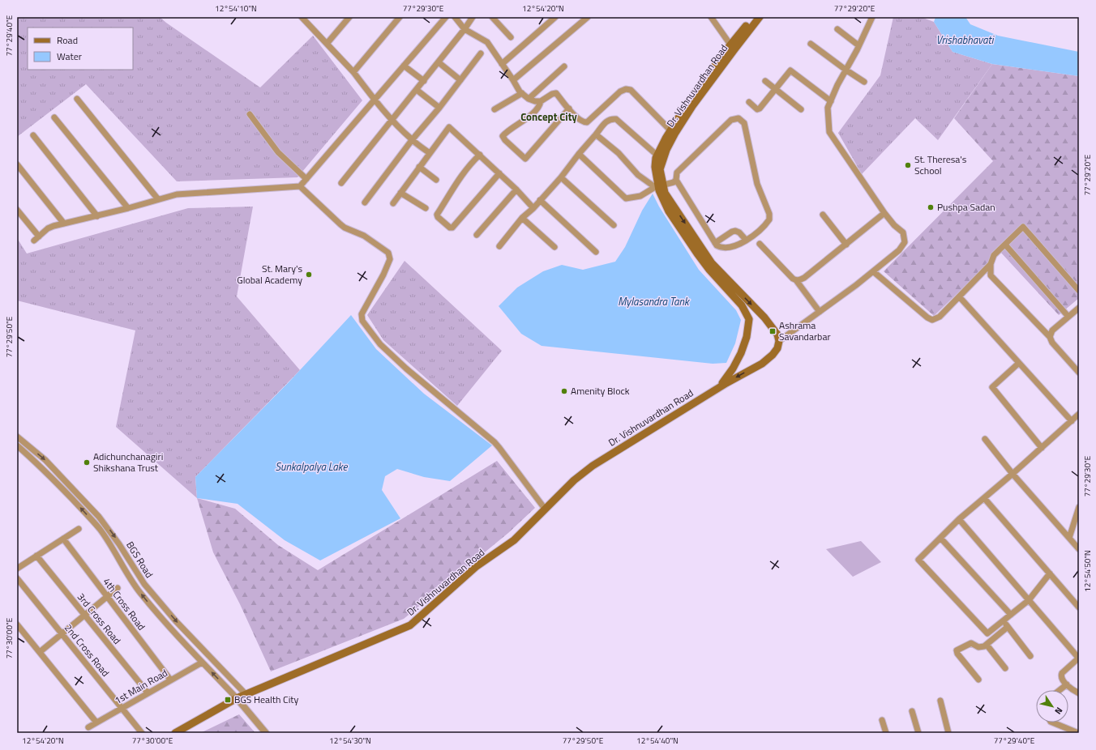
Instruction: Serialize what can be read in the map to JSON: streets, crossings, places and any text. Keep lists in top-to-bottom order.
{
  "streets": {
    "main road": ["Dr. Vishnuvardhan Road"],
    "street": [
      "BGS Road",
      "4th Cross Road",
      "3rd Cross Road",
      "2nd Cross Road",
      "1st Main Road"
    ]
  },
  "crossings": [
    ["Dr. Vishnuvardhan Road", "BGS Road"],
    ["BGS Road", "1st Main Road"],
    ["4th Cross Road", "1st Main Road"],
    ["3rd Cross Road", "1st Main Road"],
    ["2nd Cross Road", "1st Main Road"]
  ],
  "districts": ["Concept City"],
  "water": ["Vrishabhavati", "Mylasandra Tank", "Sunkalpalya Lake"],
  "places": {
    "other": [
      "St. Theresa's School",
      "Pushpa Sadan",
      "St. Mary's Global Academy",
      "Amenity Block",
      "Adichunchanagiri Shikshana Trust"
    ],
    "transit": ["Ashrama Savandarbar", "BGS Health City"]
  },
  "legend": ["Road", "Water"],
  "north": "bottom right",
  "coordinates": [
    "12°54'10\"N",
    "77°29'30\"E",
    "12°54'20\"N",
    "77°29'20\"E",
    "77°29'40\"E",
    "77°29'50\"E",
    "12°54'50\"N",
    "77°30'00\"E",
    "12°54'30\"N",
    "12°54'40\"N"
  ]
}
